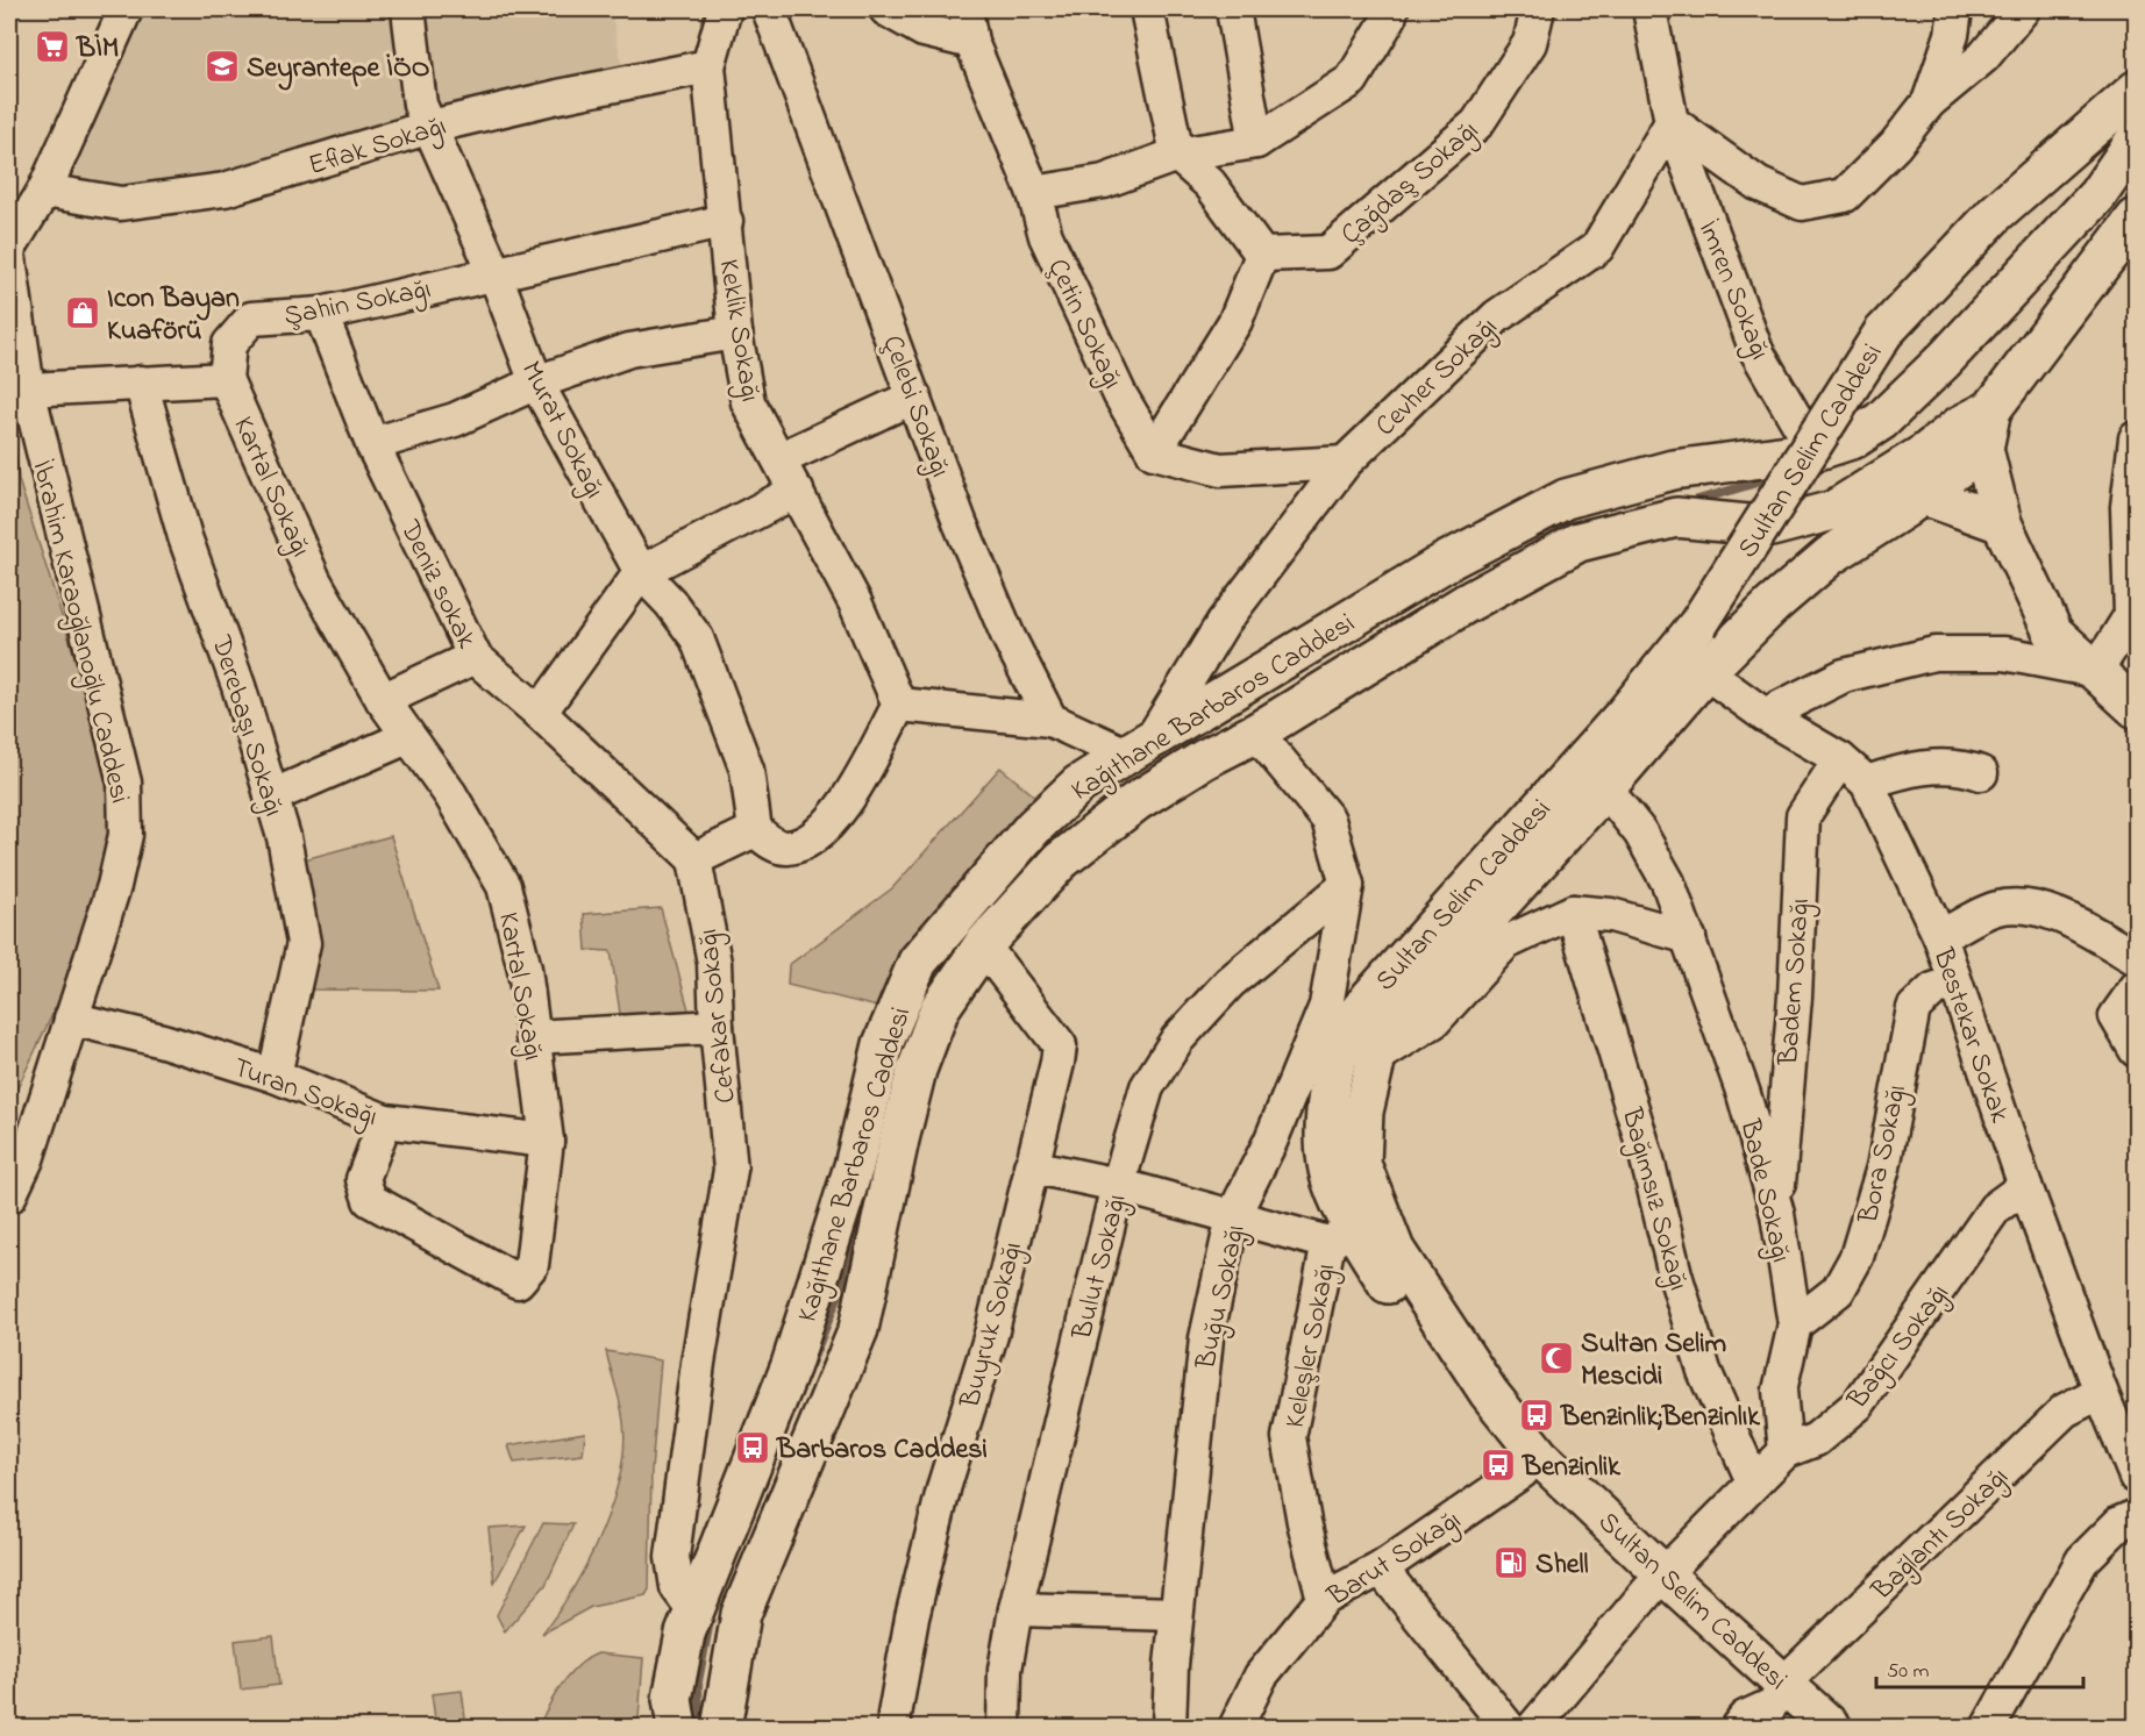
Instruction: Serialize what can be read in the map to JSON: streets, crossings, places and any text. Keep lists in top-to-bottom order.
{
  "streets": {
    "main road": ["Sultan Selim Caddesi", "Kağıthane Barbaros Caddesi"],
    "street": [
      "Eflak Sokağı",
      "Çağdaş Sokağı",
      "İmren Sokağı",
      "Şahin Sokağı",
      "Çetin Sokağı",
      "Keklik Sokağı",
      "Cevher Sokağı",
      "Çelebi Sokağı",
      "Murat Sokağı",
      "Kartal Sokağı",
      "Deniz sokak",
      "İbrahim Karaoğlanoğlu Caddesi",
      "Derebaşı Sokağı",
      "Badem Sokağı",
      "Cefakar Sokağı",
      "Bestekar Sokak",
      "Turan Sokağı",
      "Bora Sokağı",
      "Bade Sokağı",
      "Bağımsız Sokağı",
      "Bulut Sokağı",
      "Buğu Sokağı",
      "Buyruk Sokağı",
      "Keleşler Sokağı",
      "Bağcı Sokağı",
      "Bağlantı Sokağı",
      "Barut Sokağı"
    ]
  },
  "crossings": [
    ["Eflak Sokağı", "Keklik Sokağı"],
    ["Eflak Sokağı", "Murat Sokağı"],
    ["İmren Sokağı", "Cevher Sokağı"],
    ["İmren Sokağı", "Kağıthane Barbaros Caddesi"],
    ["Şahin Sokağı", "Keklik Sokağı"],
    ["Şahin Sokağı", "Murat Sokağı"],
    ["Şahin Sokağı", "Kartal Sokağı"],
    ["Şahin Sokağı", "Deniz sokak"],
    ["Cevher Sokağı", "Kağıthane Barbaros Caddesi"],
    ["Sultan Selim Caddesi", "Bestekar Sokak"],
    ["Sultan Selim Caddesi", "Bade Sokağı"],
    ["Sultan Selim Caddesi", "Keleşler Sokağı"],
    ["Sultan Selim Caddesi", "Bağcı Sokağı"],
    ["Sultan Selim Caddesi", "Bağlantı Sokağı"],
    ["Sultan Selim Caddesi", "Barut Sokağı"],
    ["Kartal Sokağı", "Turan Sokağı"],
    ["Deniz sokak", "Cefakar Sokağı"],
    ["İbrahim Karaoğlanoğlu Caddesi", "Turan Sokağı"],
    ["Kağıthane Barbaros Caddesi", "Cefakar Sokağı"],
    ["Kağıthane Barbaros Caddesi", "Buyruk Sokağı"],
    ["Derebaşı Sokağı", "Turan Sokağı"],
    ["Badem Sokağı", "Bestekar Sokak"],
    ["Badem Sokağı", "Bade Sokağı"],
    ["Bestekar Sokak", "Bora Sokağı"],
    ["Bestekar Sokak", "Bağcı Sokağı"],
    ["Bestekar Sokak", "Bağlantı Sokağı"],
    ["Bora Sokağı", "Bade Sokağı"],
    ["Bade Sokağı", "Bağcı Sokağı"],
    ["Bağımsız Sokağı", "Bağcı Sokağı"],
    ["Bulut Sokağı", "Buğu Sokağı"],
    ["Keleşler Sokağı", "Barut Sokağı"]
  ],
  "places": {
    "supermarket": ["BİM"],
    "school or university": ["Seyrantepe İÖO"],
    "shop": ["Icon Bayan Kuaförü"],
    "mosque": ["Sultan Selim Mescidi"],
    "bus stop": ["Benzinlik;Benzinlık", "Barbaros Caddesi", "Benzinlik"],
    "fuel station": ["Shell"]
  },
  "scale_bar": "50 m"
}
